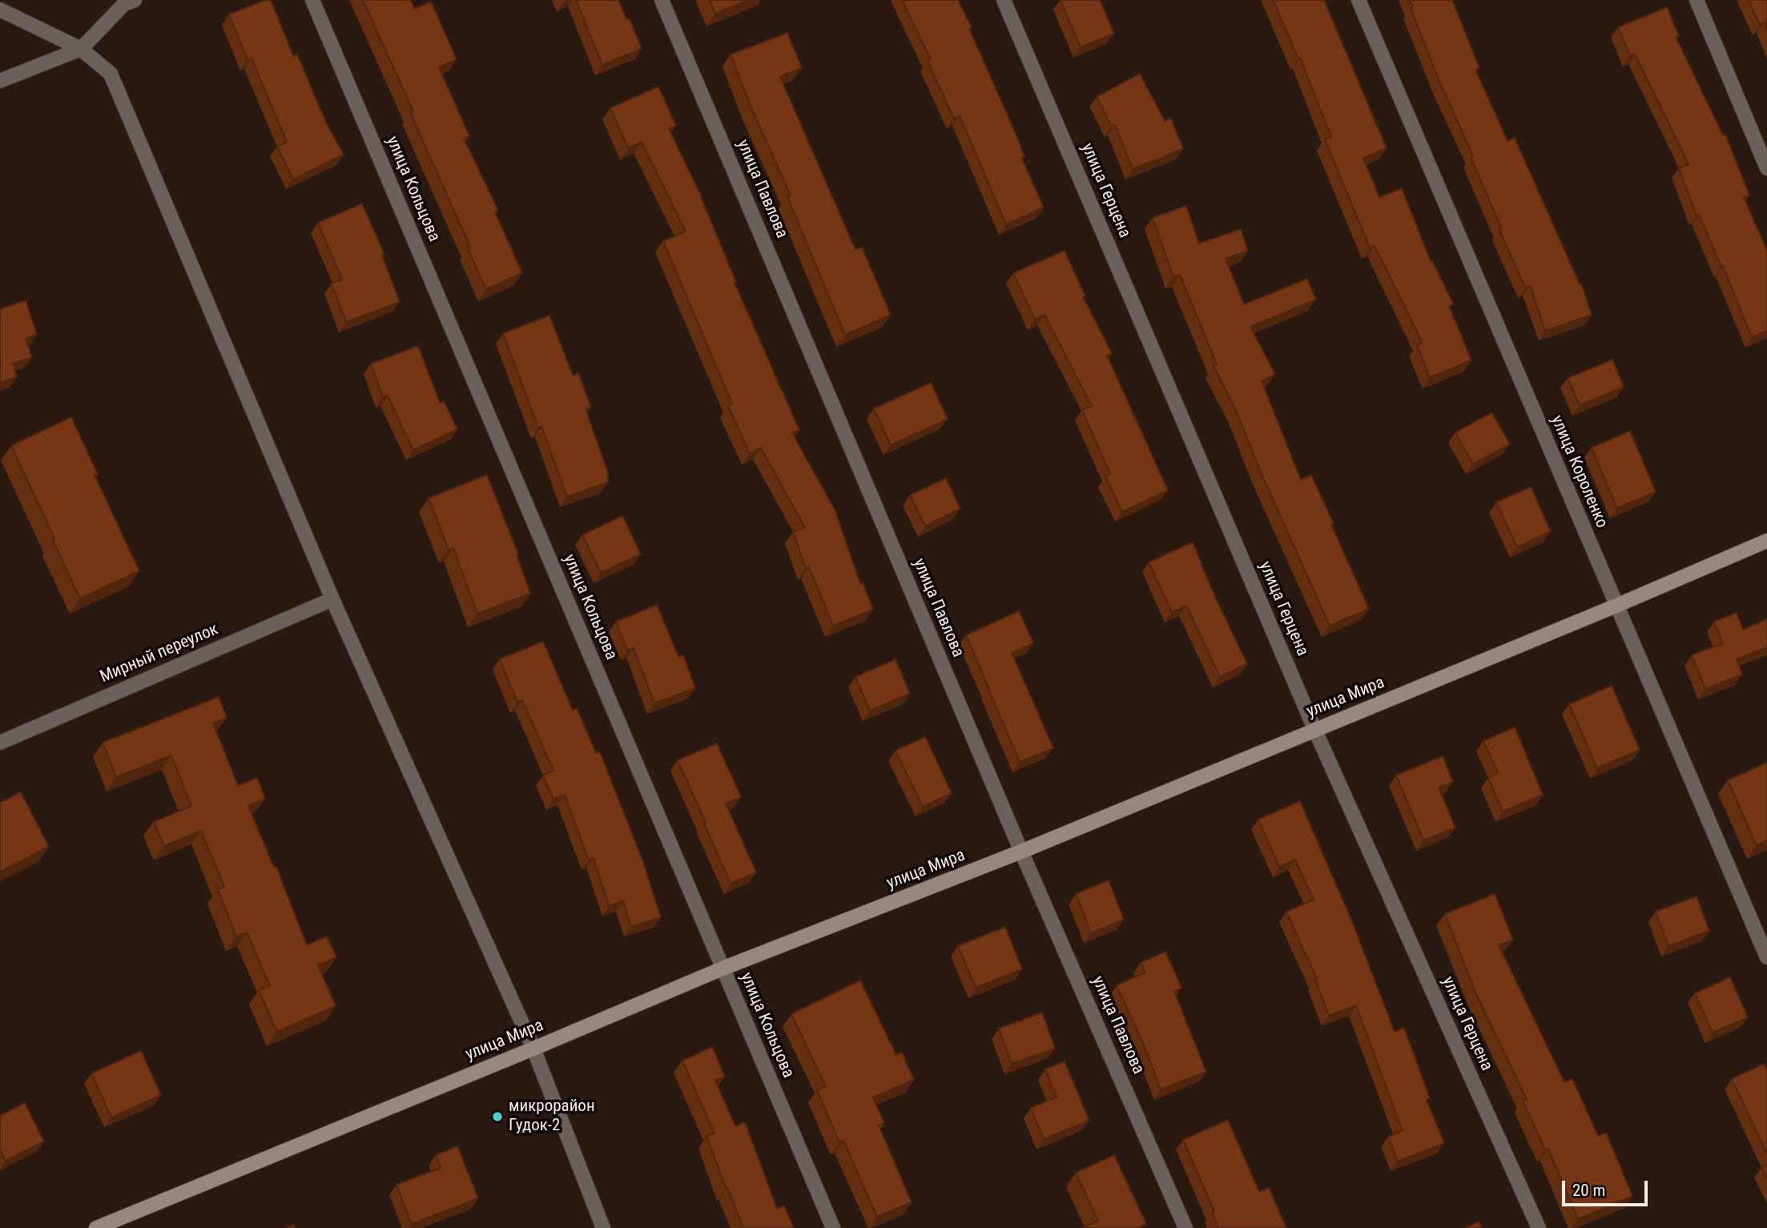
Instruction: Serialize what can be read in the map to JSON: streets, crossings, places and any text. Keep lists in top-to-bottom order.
{
  "streets": {
    "main road": ["улица Мира"],
    "street": [
      "улица Кольцова",
      "улица Павлова",
      "улица Герцена",
      "улица Короленко",
      "Мирный переулок"
    ]
  },
  "crossings": [
    ["улица Кольцова", "улица Мира"],
    ["улица Павлова", "улица Мира"],
    ["улица Герцена", "улица Мира"],
    ["улица Короленко", "улица Мира"]
  ],
  "places": ["микрорайон Гудок-2"],
  "scale_bar": "20 m"
}
